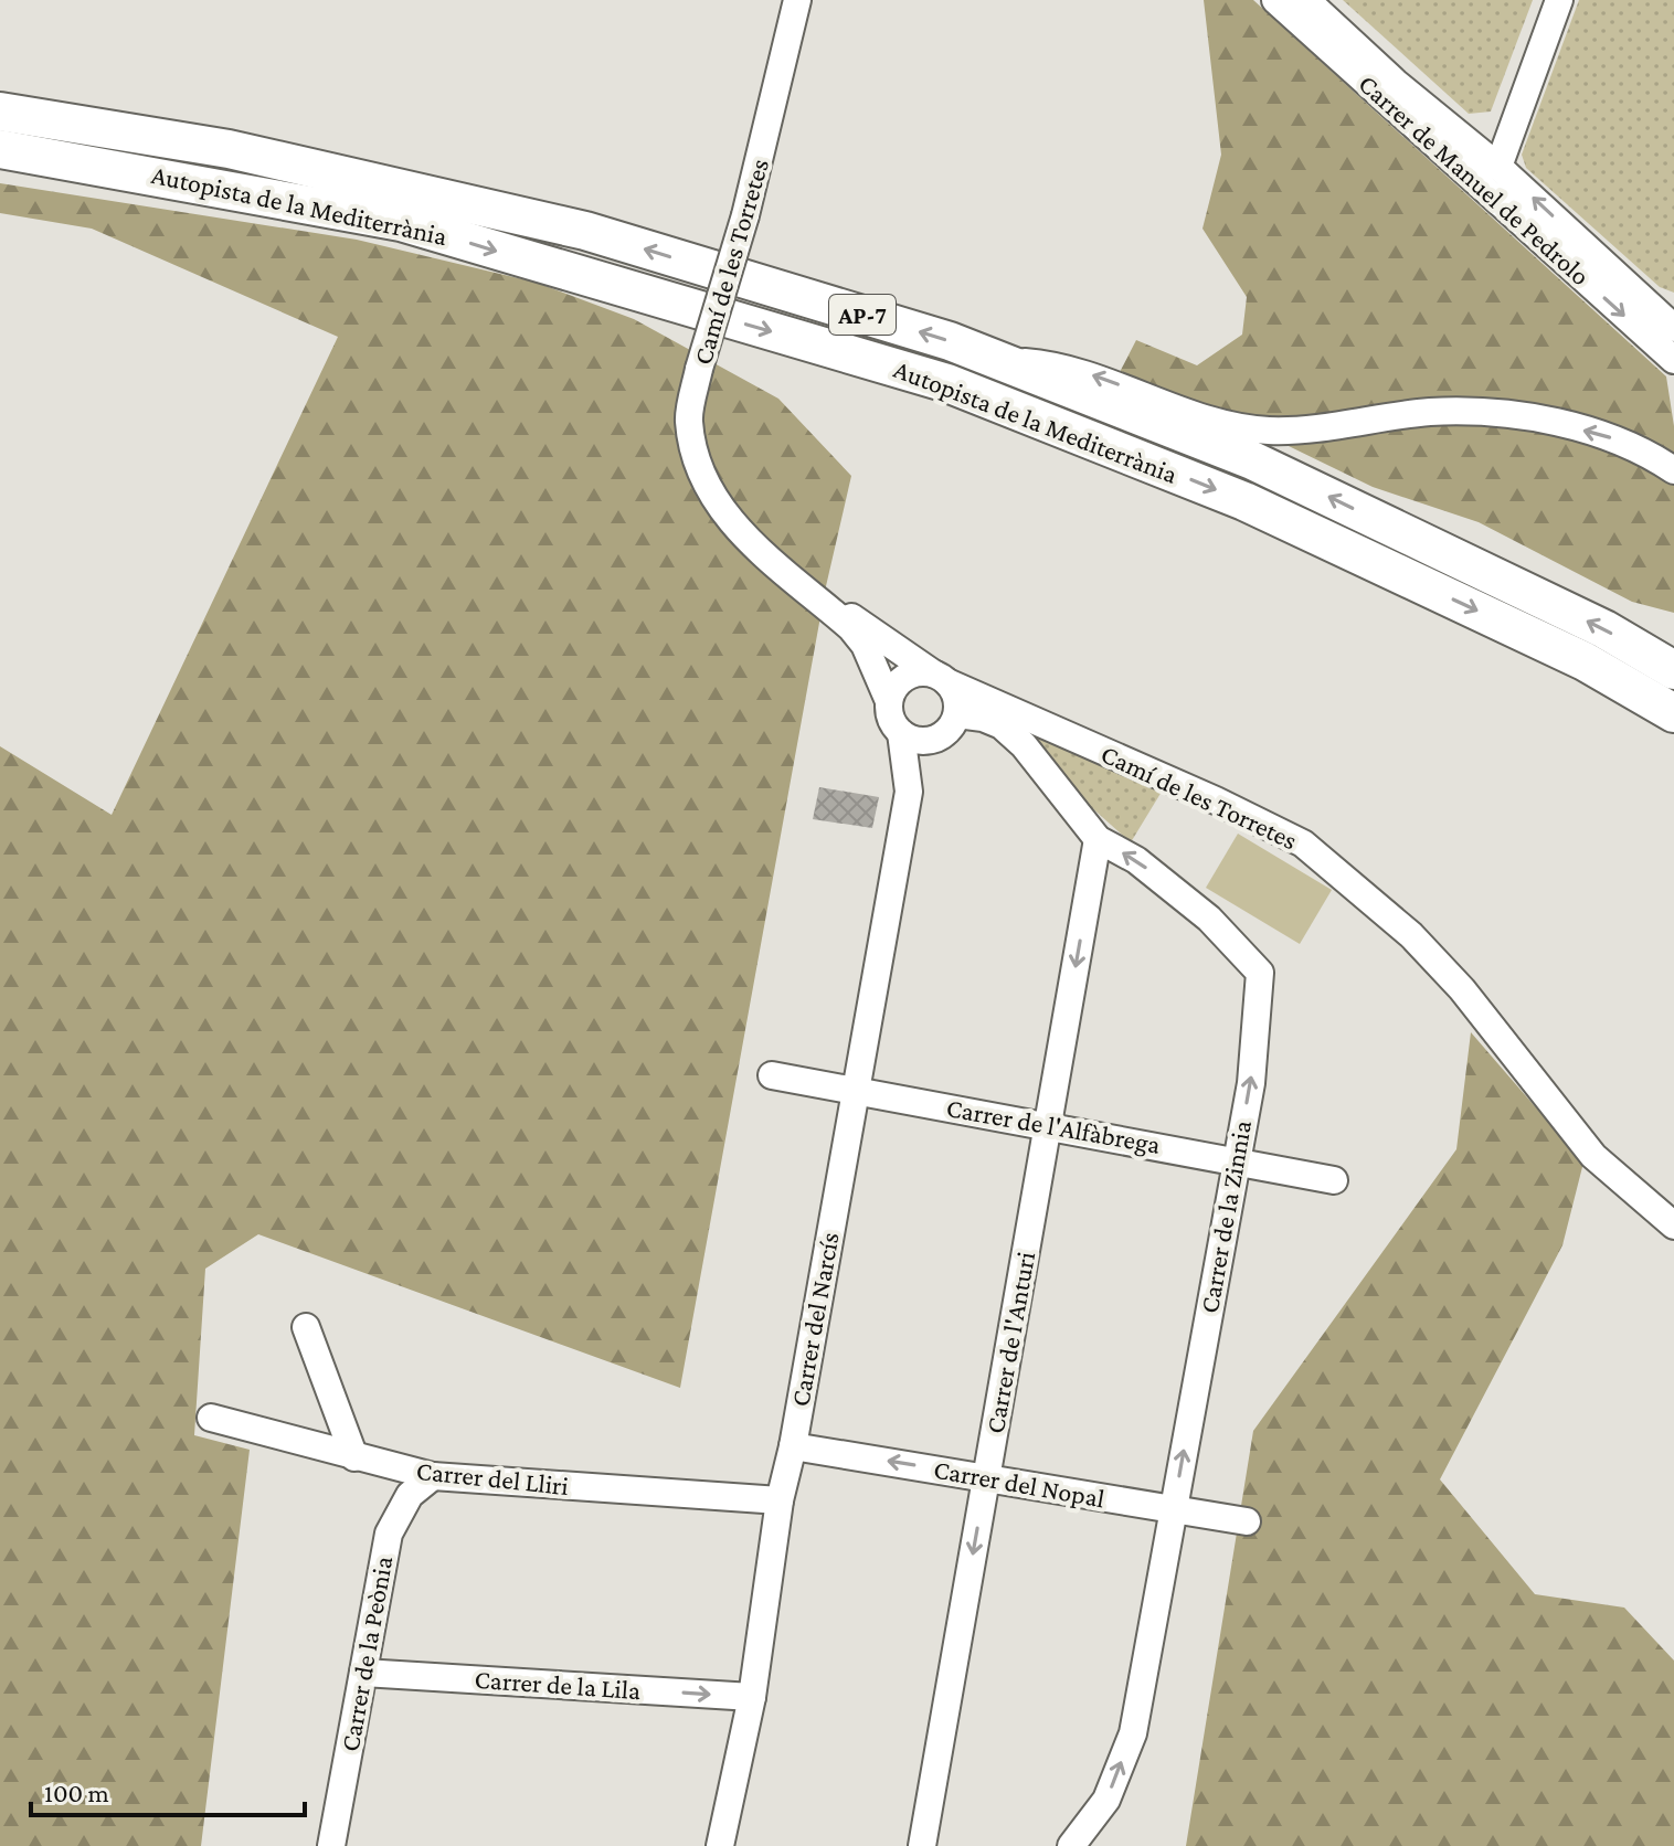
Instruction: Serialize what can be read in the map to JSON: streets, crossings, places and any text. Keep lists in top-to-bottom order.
{
  "streets": {
    "highway": ["Autopista de la Mediterrània", "AP-7"],
    "street": [
      "Carrer de Manuel de Pedrolo",
      "Camí de les Torretes",
      "Carrer de l'Alfàbrega",
      "Carrer de la Zinnia",
      "Carrer del Narcís",
      "Carrer de l'Anturi",
      "Carrer del Lliri",
      "Carrer del Nopal",
      "Carrer de la Peònia",
      "Carrer de la Lila"
    ]
  },
  "crossings": [
    ["Camí de les Torretes", "Carrer de la Zinnia"],
    ["Camí de les Torretes", "Carrer del Narcís"],
    ["Carrer de l'Alfàbrega", "Carrer de la Zinnia"],
    ["Carrer de l'Alfàbrega", "Carrer del Narcís"],
    ["Carrer de l'Alfàbrega", "Carrer de l'Anturi"],
    ["Carrer de la Zinnia", "Carrer del Narcís"],
    ["Carrer de la Zinnia", "Carrer de l'Anturi"],
    ["Carrer de la Zinnia", "Carrer del Nopal"],
    ["Carrer del Narcís", "Carrer del Lliri"],
    ["Carrer del Narcís", "Carrer del Nopal"],
    ["Carrer del Narcís", "Carrer de la Lila"],
    ["Carrer de l'Anturi", "Carrer del Nopal"],
    ["Carrer del Lliri", "Carrer de la Peònia"],
    ["Carrer de la Peònia", "Carrer de la Lila"]
  ],
  "one_way": [
    "Carrer de la Zinnia",
    "Carrer de l'Anturi",
    "Carrer del Nopal",
    "Carrer de la Lila"
  ],
  "scale_bar": "100 m"
}
